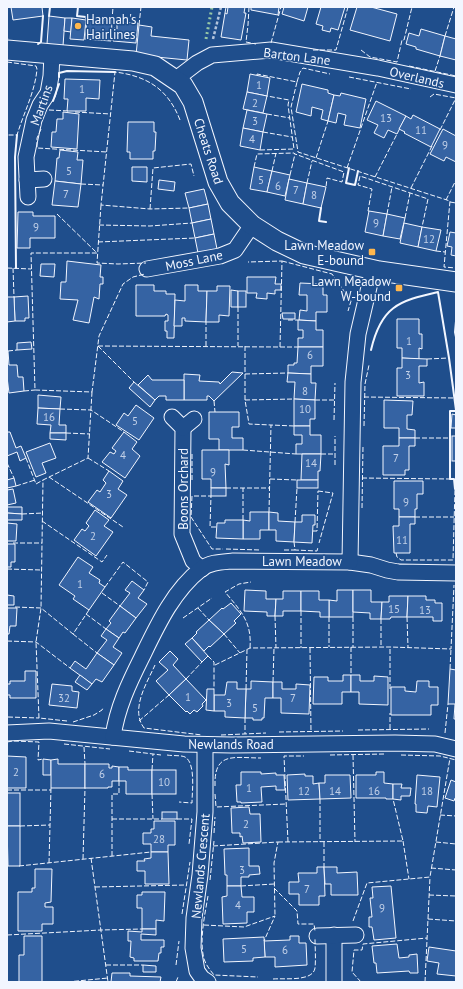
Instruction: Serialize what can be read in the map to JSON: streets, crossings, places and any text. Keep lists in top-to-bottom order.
{
  "streets": {
    "street": [
      "Barton Lane",
      "Overlands",
      "Martins",
      "Cheats Road",
      "Moss Lane",
      "Boons Orchard",
      "Lawn Meadow",
      "Newlands Road",
      "Newlands Crescent"
    ]
  },
  "crossings": [
    ["Barton Lane", "Overlands"],
    ["Barton Lane", "Cheats Road"],
    ["Martins", "Cheats Road"],
    ["Cheats Road", "Moss Lane"],
    ["Cheats Road", "Lawn Meadow"],
    ["Boons Orchard", "Lawn Meadow"],
    ["Lawn Meadow", "Newlands Road"],
    ["Newlands Road", "Newlands Crescent"]
  ],
  "places": {
    "other": ["Hannah's Hairlines"],
    "transit": ["Lawn Meadow E-bound", "Lawn Meadow W-bound"]
  },
  "house_numbers": [
    "1",
    "1",
    "2",
    "13",
    "3",
    "11",
    "4",
    "9",
    "5",
    "5",
    "6",
    "7",
    "7",
    "8",
    "9",
    "9",
    "12",
    "1",
    "6",
    "3",
    "8",
    "10",
    "16",
    "5",
    "4",
    "7",
    "14",
    "9",
    "3",
    "9",
    "2",
    "11",
    "1",
    "15",
    "13",
    "1",
    "32",
    "7",
    "3",
    "5",
    "2",
    "6",
    "10",
    "1",
    "12",
    "14",
    "16",
    "18",
    "2",
    "28",
    "3",
    "7",
    "4",
    "9",
    "5",
    "6"
  ]
}
